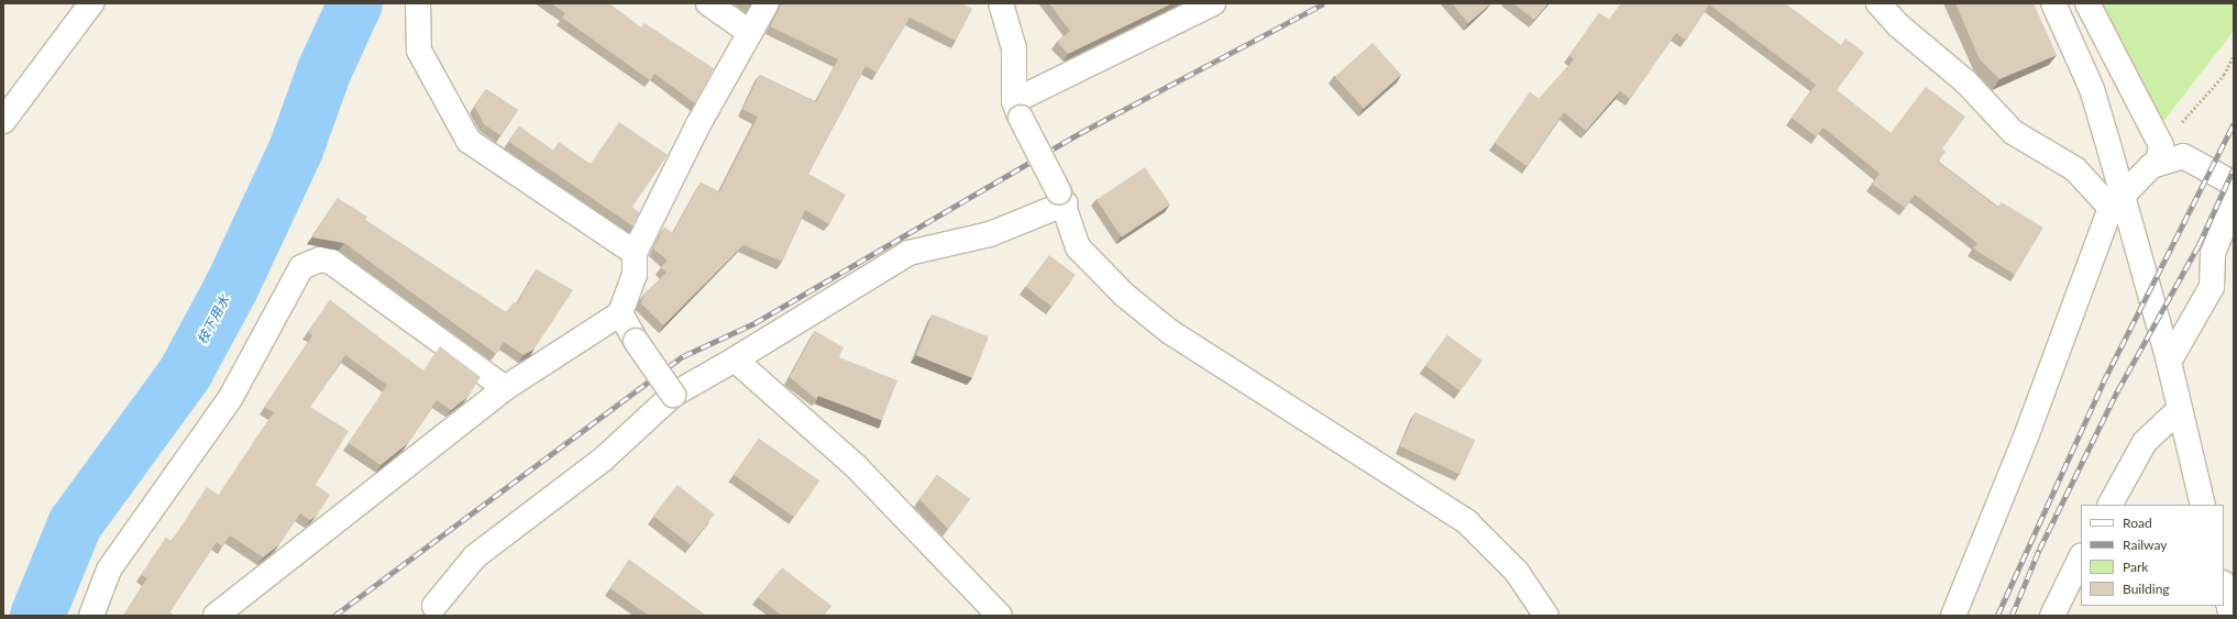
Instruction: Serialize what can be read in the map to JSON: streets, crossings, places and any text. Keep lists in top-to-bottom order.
{
  "water": ["枝下用水"],
  "legend": [
    "Road",
    "Railway",
    "Park",
    "Building"
  ]
}
